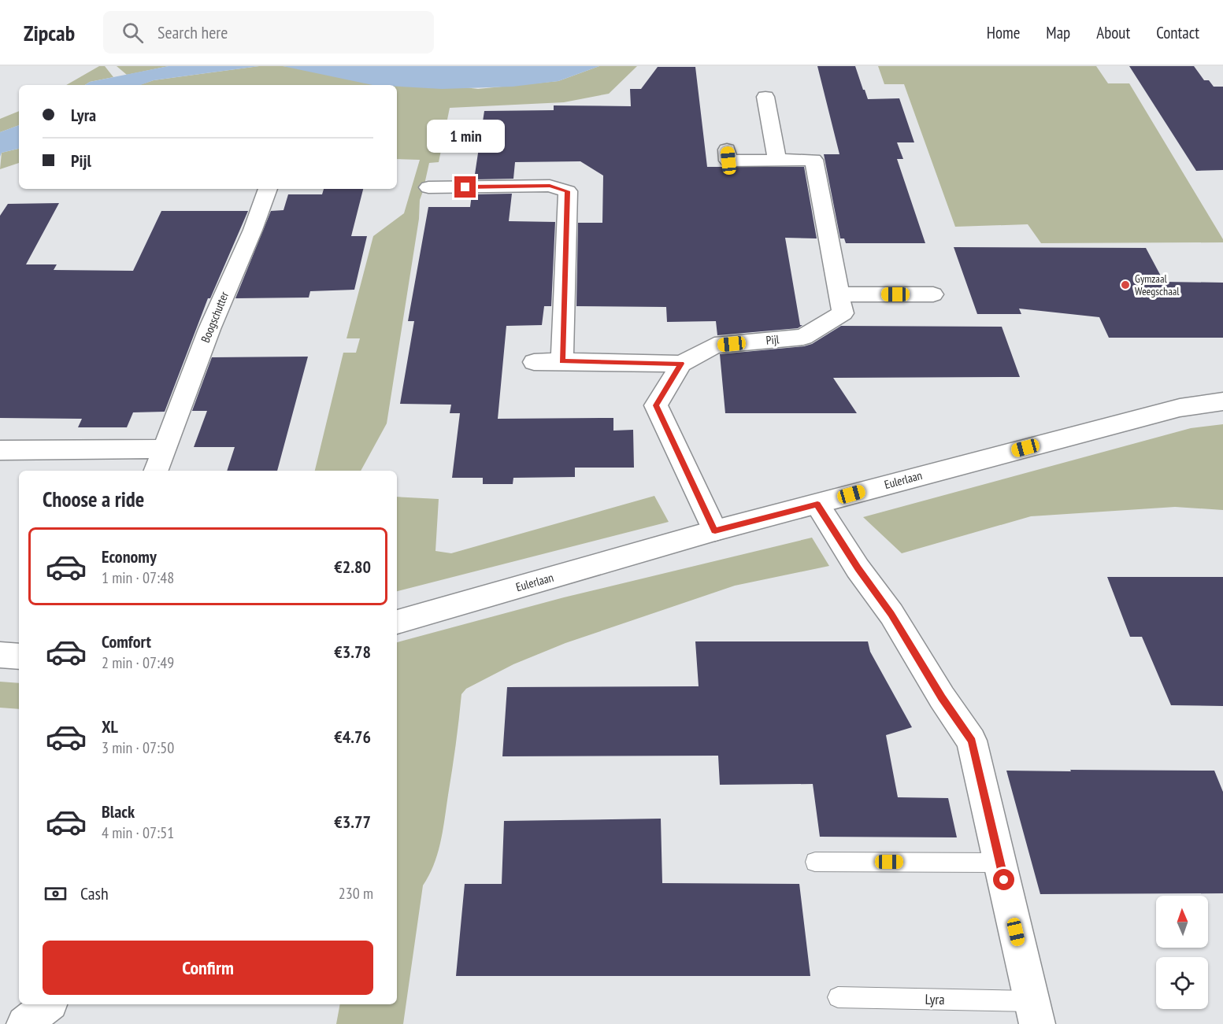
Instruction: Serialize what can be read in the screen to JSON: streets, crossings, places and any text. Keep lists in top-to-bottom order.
{
  "streets": {
    "street": [
      "Boogschutter",
      "Pijl",
      "Eulerlaan",
      "Lyra"
    ]
  },
  "crossings": [
    ["Eulerlaan", "Lyra"]
  ],
  "places": ["Gymzaal Weegschaal"],
  "north": "top",
  "page": {
    "header": "Zipcab",
    "search": "Search here",
    "nav": [
      "Home",
      "Map",
      "About",
      "Contact"
    ],
    "banner": ["Lyra", "Pijl"],
    "bubble": "1 min",
    "heading": "Choose a ride",
    "list": [
      {
        "name": "Economy",
        "note": "1 min · 07:48",
        "value": "€2.80"
      },
      {
        "name": "Comfort",
        "note": "2 min · 07:49",
        "value": "€3.78"
      },
      {
        "name": "XL",
        "note": "3 min · 07:50",
        "value": "€4.76"
      },
      {
        "name": "Black",
        "note": "4 min · 07:51",
        "value": "€3.77"
      }
    ],
    "pay": ["Cash", "230 m"],
    "buttons": "Confirm"
  }
}
